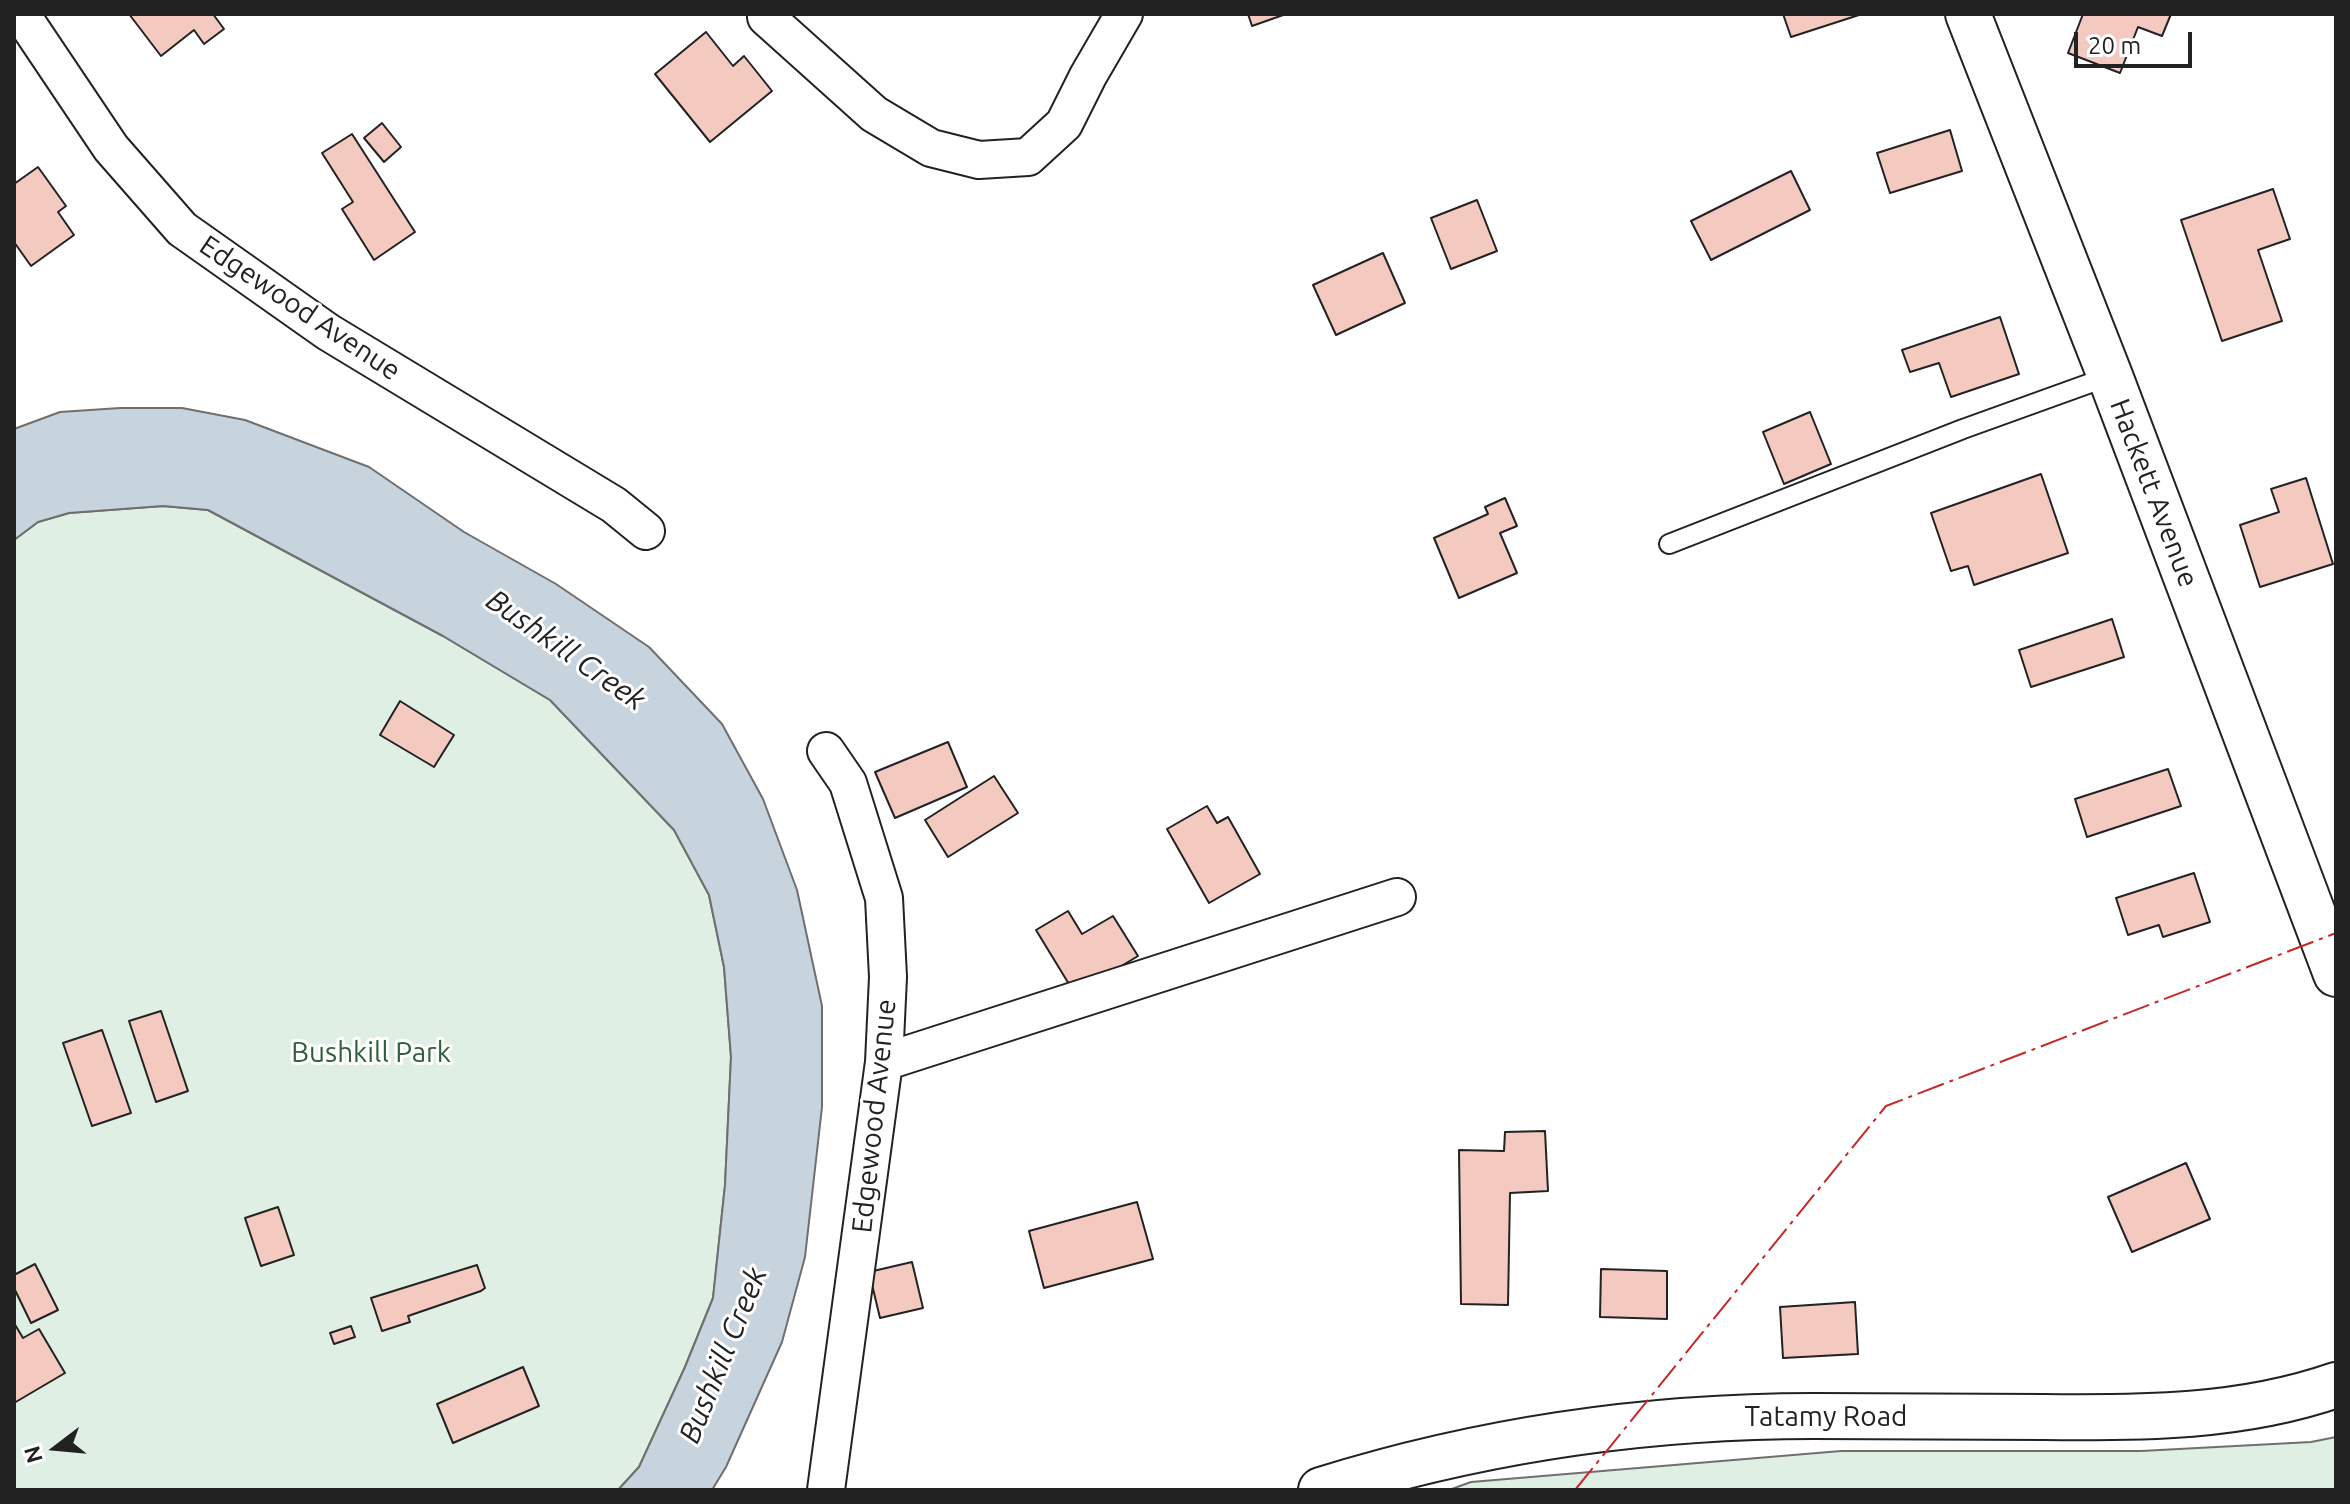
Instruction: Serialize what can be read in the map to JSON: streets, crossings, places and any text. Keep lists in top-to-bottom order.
{
  "streets": {
    "main road": ["Hackett Avenue", "Tatamy Road"],
    "street": ["Edgewood Avenue"]
  },
  "water": ["Bushkill Creek"],
  "parks": ["Bushkill Park"],
  "scale_bar": "20 m",
  "north": "left"
}
